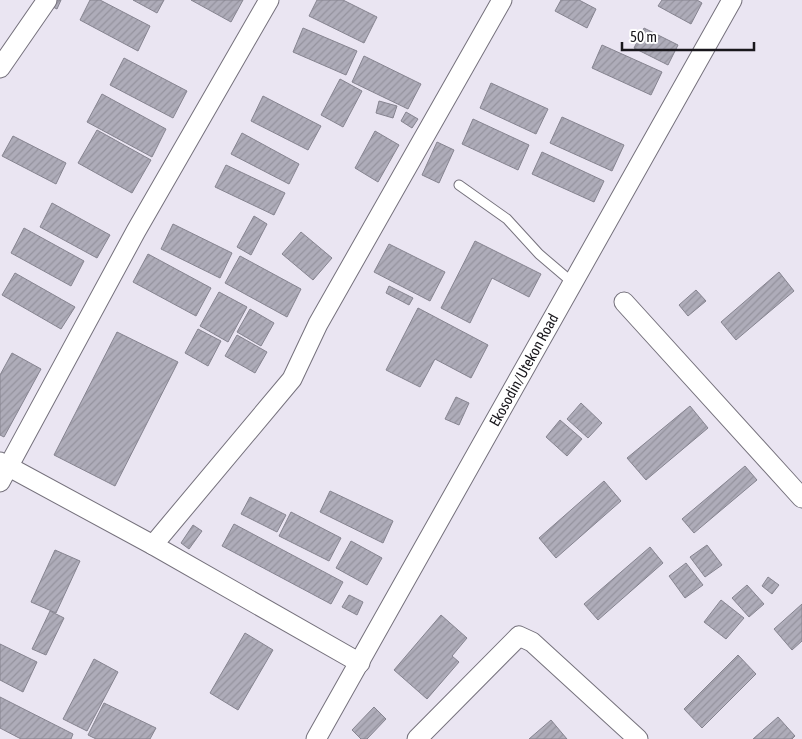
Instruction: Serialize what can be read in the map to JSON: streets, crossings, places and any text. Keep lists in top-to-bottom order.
{
  "streets": {
    "street": ["Ekosodin/Utekon Road"]
  },
  "scale_bar": "50 m"
}
